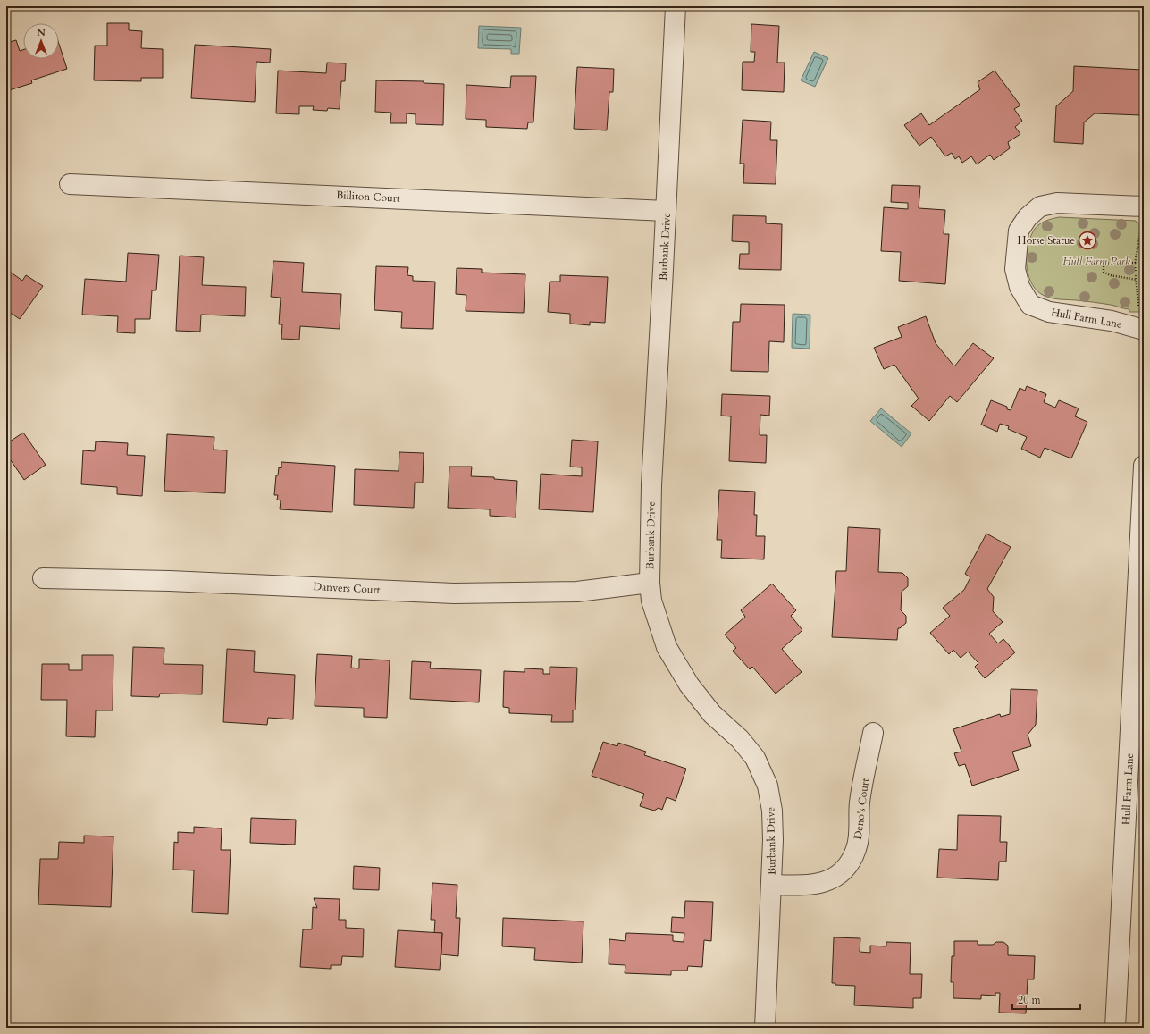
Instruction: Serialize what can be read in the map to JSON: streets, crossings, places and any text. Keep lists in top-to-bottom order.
{
  "streets": {
    "street": [
      "Billiton Court",
      "Burbank Drive",
      "Hull Farm Lane",
      "Danvers Court",
      "Deno's Court"
    ]
  },
  "crossings": [
    ["Billiton Court", "Burbank Drive"],
    ["Burbank Drive", "Danvers Court"],
    ["Burbank Drive", "Deno's Court"]
  ],
  "parks": ["Hull Farm Park"],
  "places": {
    "place": ["Horse Statue"]
  },
  "scale_bar": "20 m",
  "north": "top"
}
